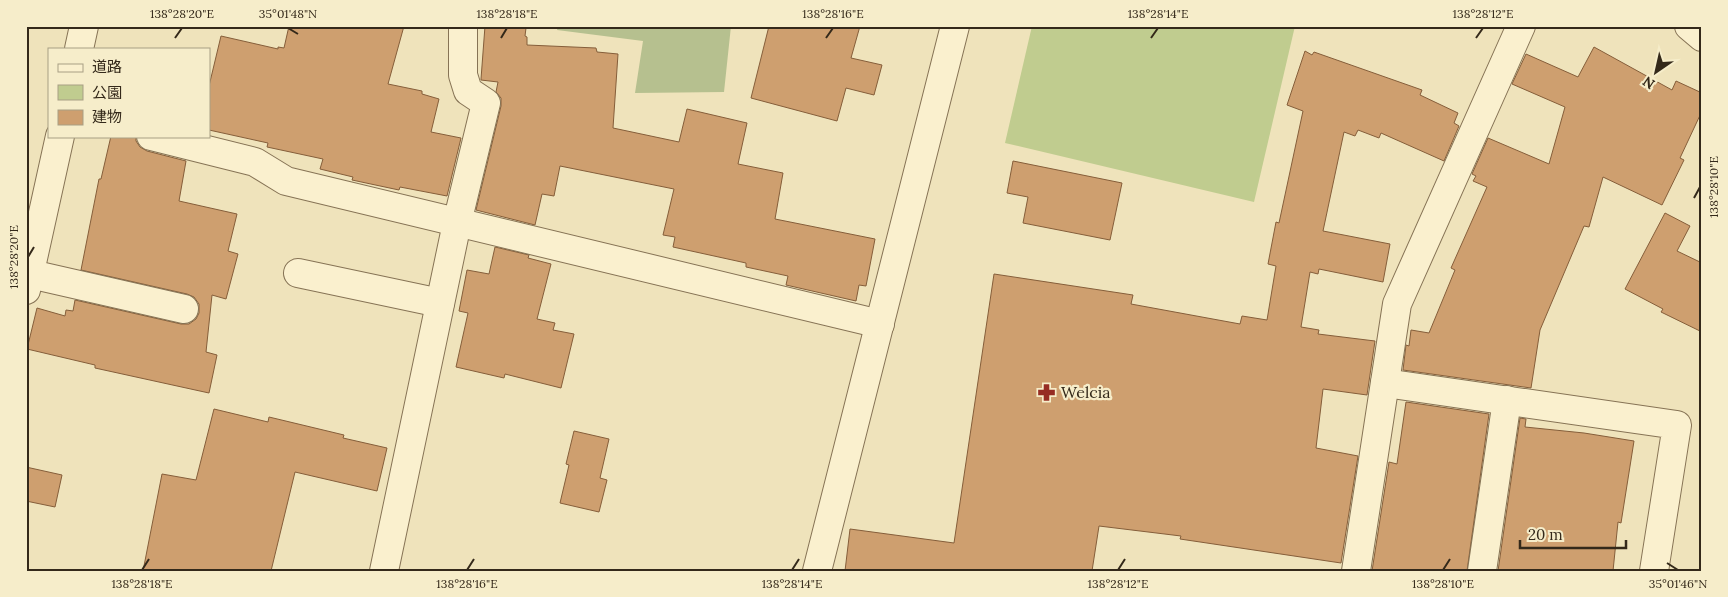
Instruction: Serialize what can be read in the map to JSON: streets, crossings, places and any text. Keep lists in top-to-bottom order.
{
  "places": {
    "pharmacy": ["Welcia"]
  },
  "legend": ["道路", "公園", "建物"],
  "scale_bar": "20 m",
  "north": "bottom left",
  "coordinates": [
    "138°28'20\"E",
    "35°01'48\"N",
    "138°28'18\"E",
    "138°28'16\"E",
    "138°28'14\"E",
    "138°28'12\"E",
    "138°28'10\"E",
    "35°01'46\"N"
  ]
}
